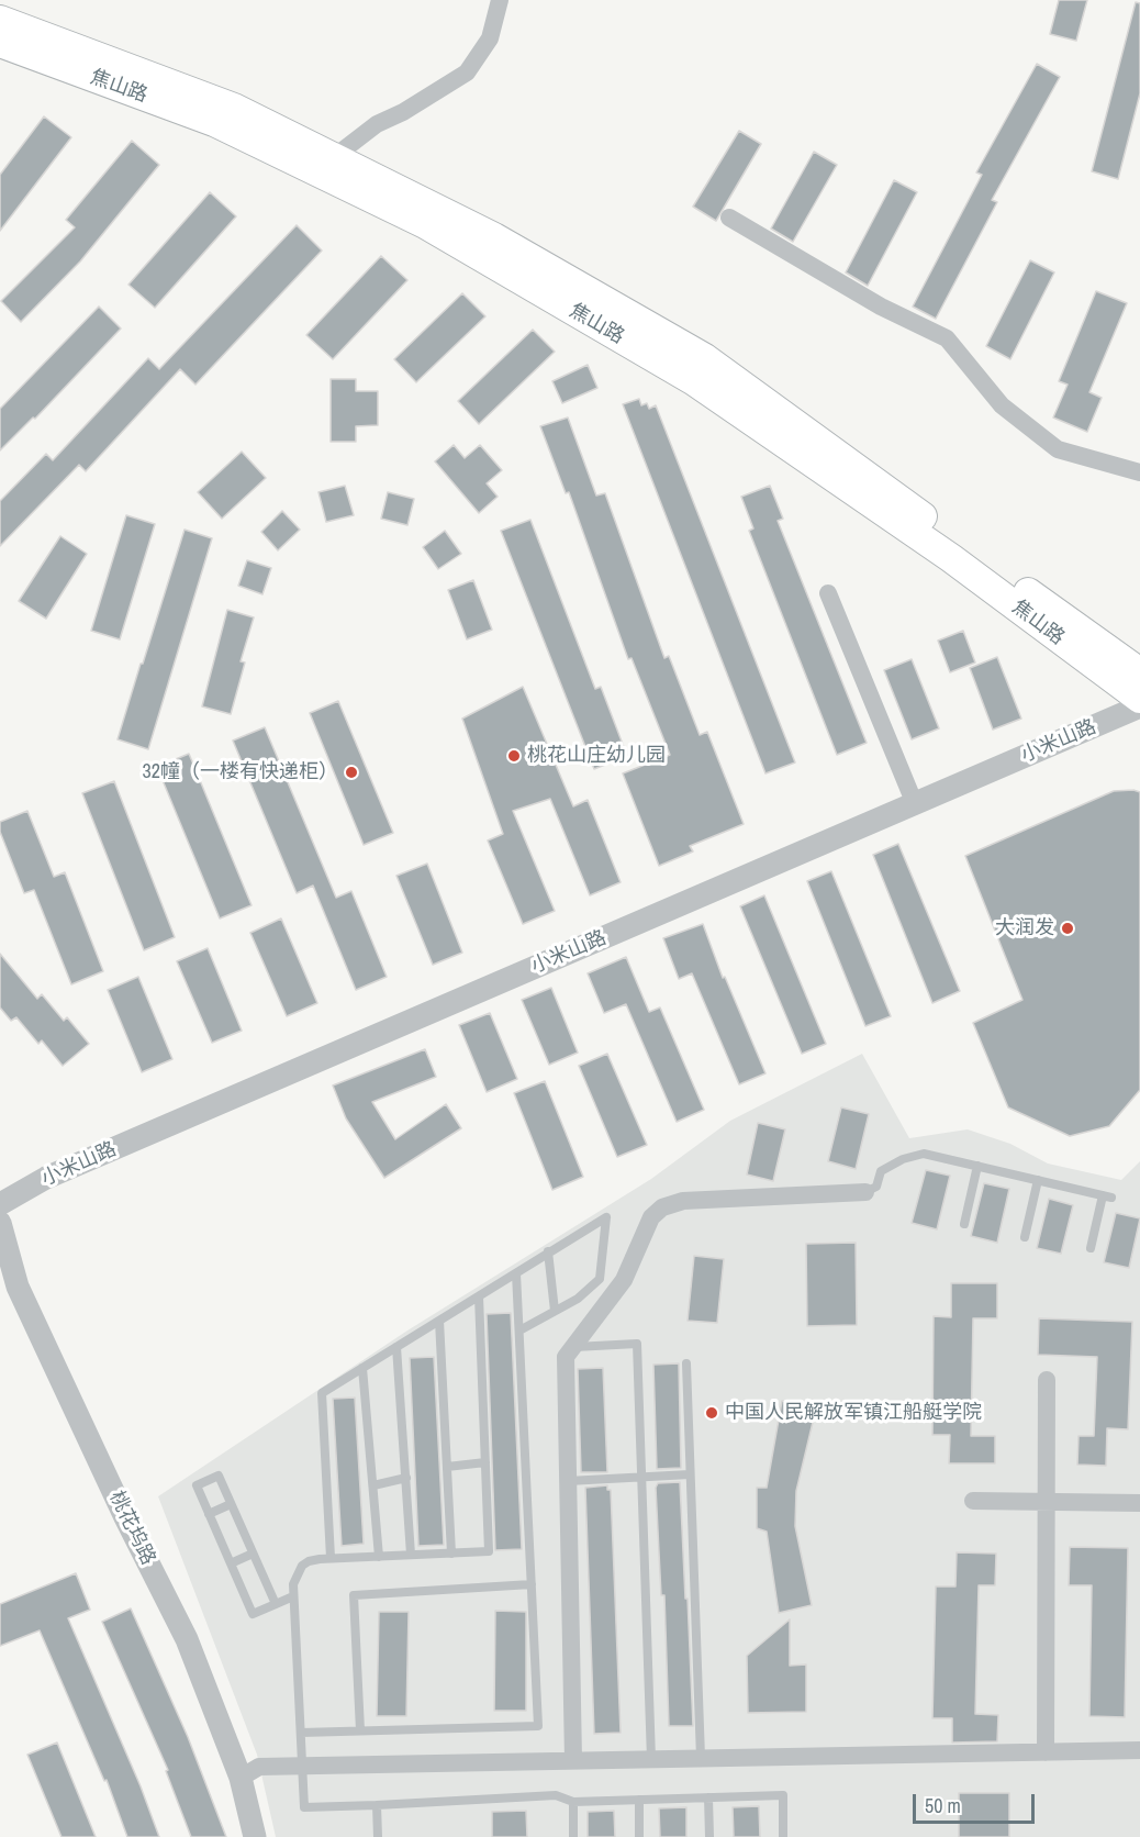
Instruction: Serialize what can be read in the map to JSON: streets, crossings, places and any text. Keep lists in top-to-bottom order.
{
  "streets": {
    "main road": ["焦山路"],
    "street": ["小米山路", "桃花坞路"]
  },
  "places": [
    "桃花山庄幼儿园",
    "32幢（一楼有快递柜）",
    "大润发",
    "中国人民解放军镇江船艇学院"
  ],
  "scale_bar": "50 m"
}
